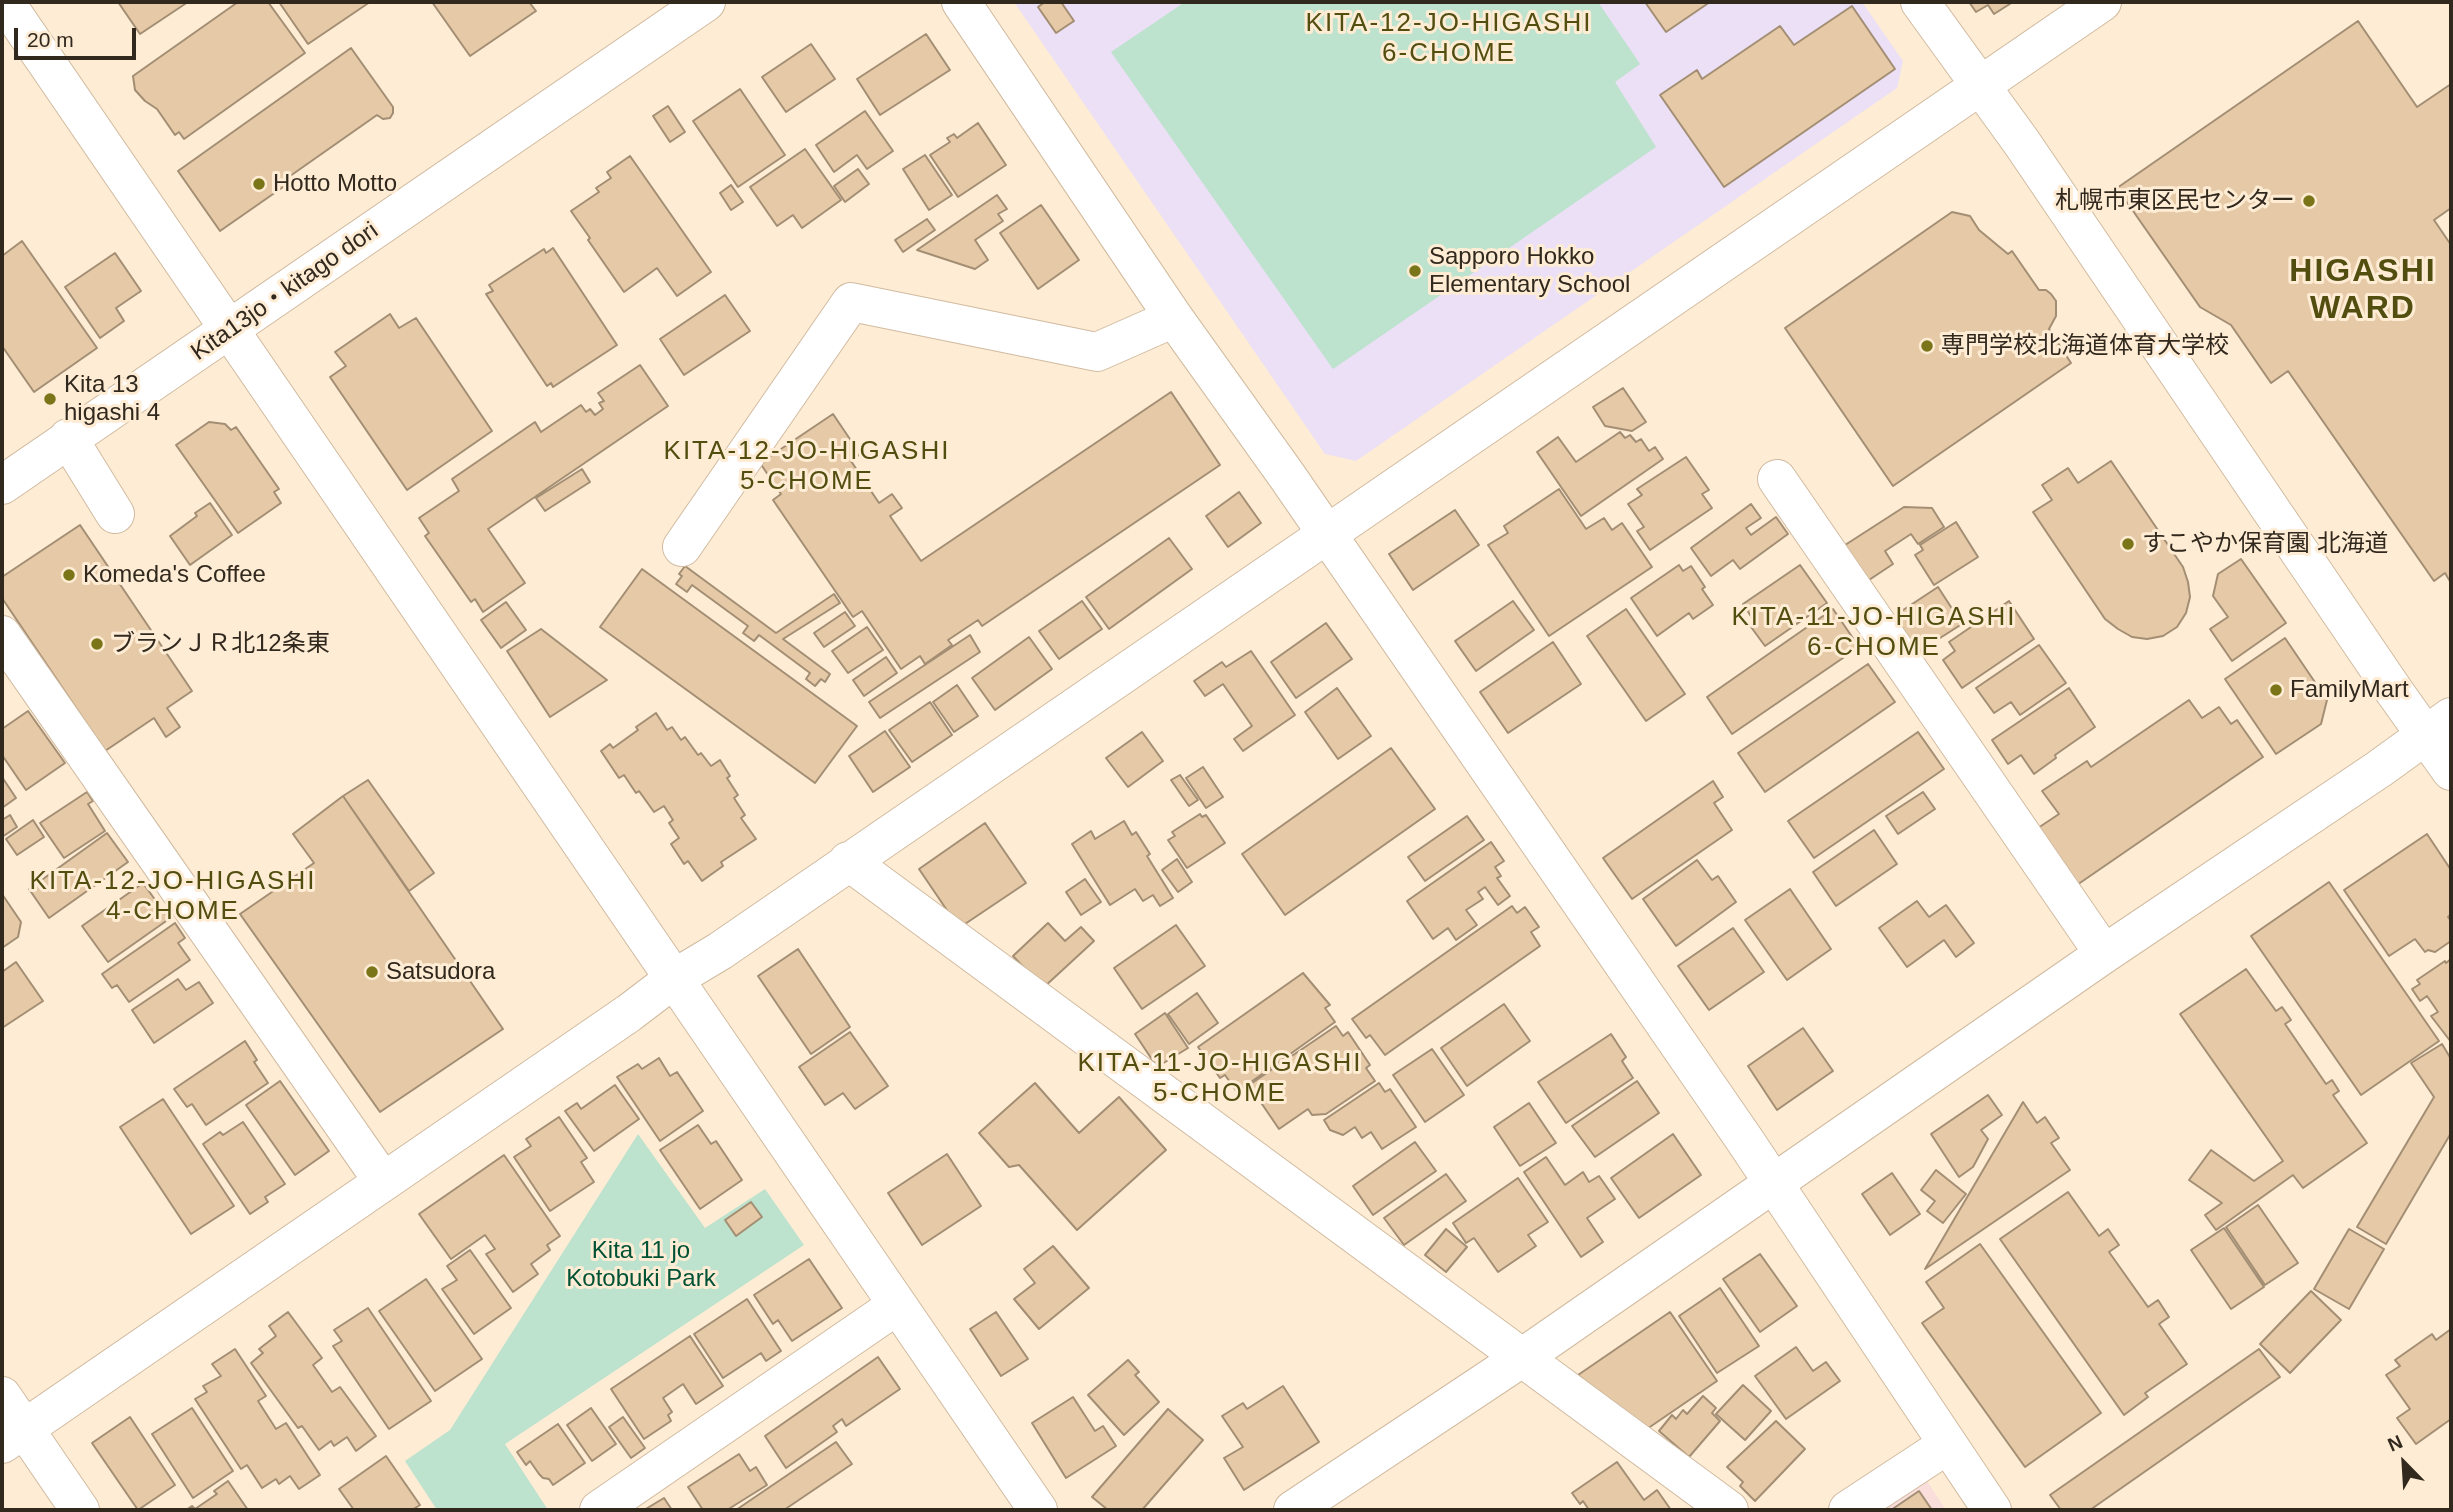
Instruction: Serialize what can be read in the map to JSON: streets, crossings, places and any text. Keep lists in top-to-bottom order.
{
  "streets": {
    "street": ["Kita13jo・kitago dori"]
  },
  "districts": [
    "KITA-12-JO-HIGASHI 6-CHOME",
    "HIGASHI WARD",
    "KITA-12-JO-HIGASHI 5-CHOME",
    "KITA-11-JO-HIGASHI 6-CHOME",
    "KITA-12-JO-HIGASHI 4-CHOME",
    "KITA-11-JO-HIGASHI 5-CHOME"
  ],
  "parks": ["Kita 11 jo Kotobuki Park"],
  "places": [
    "Hotto Motto",
    "札幌市東区民センター",
    "Sapporo Hokko Elementary School",
    "専門学校北海道体育大学校",
    "Kita 13 higashi 4",
    "すこやか保育園 北海道",
    "Komeda's Coffee",
    "ブランＪＲ北12条東",
    "FamilyMart",
    "Satsudora"
  ],
  "scale_bar": "20 m",
  "north": "top left"
}
